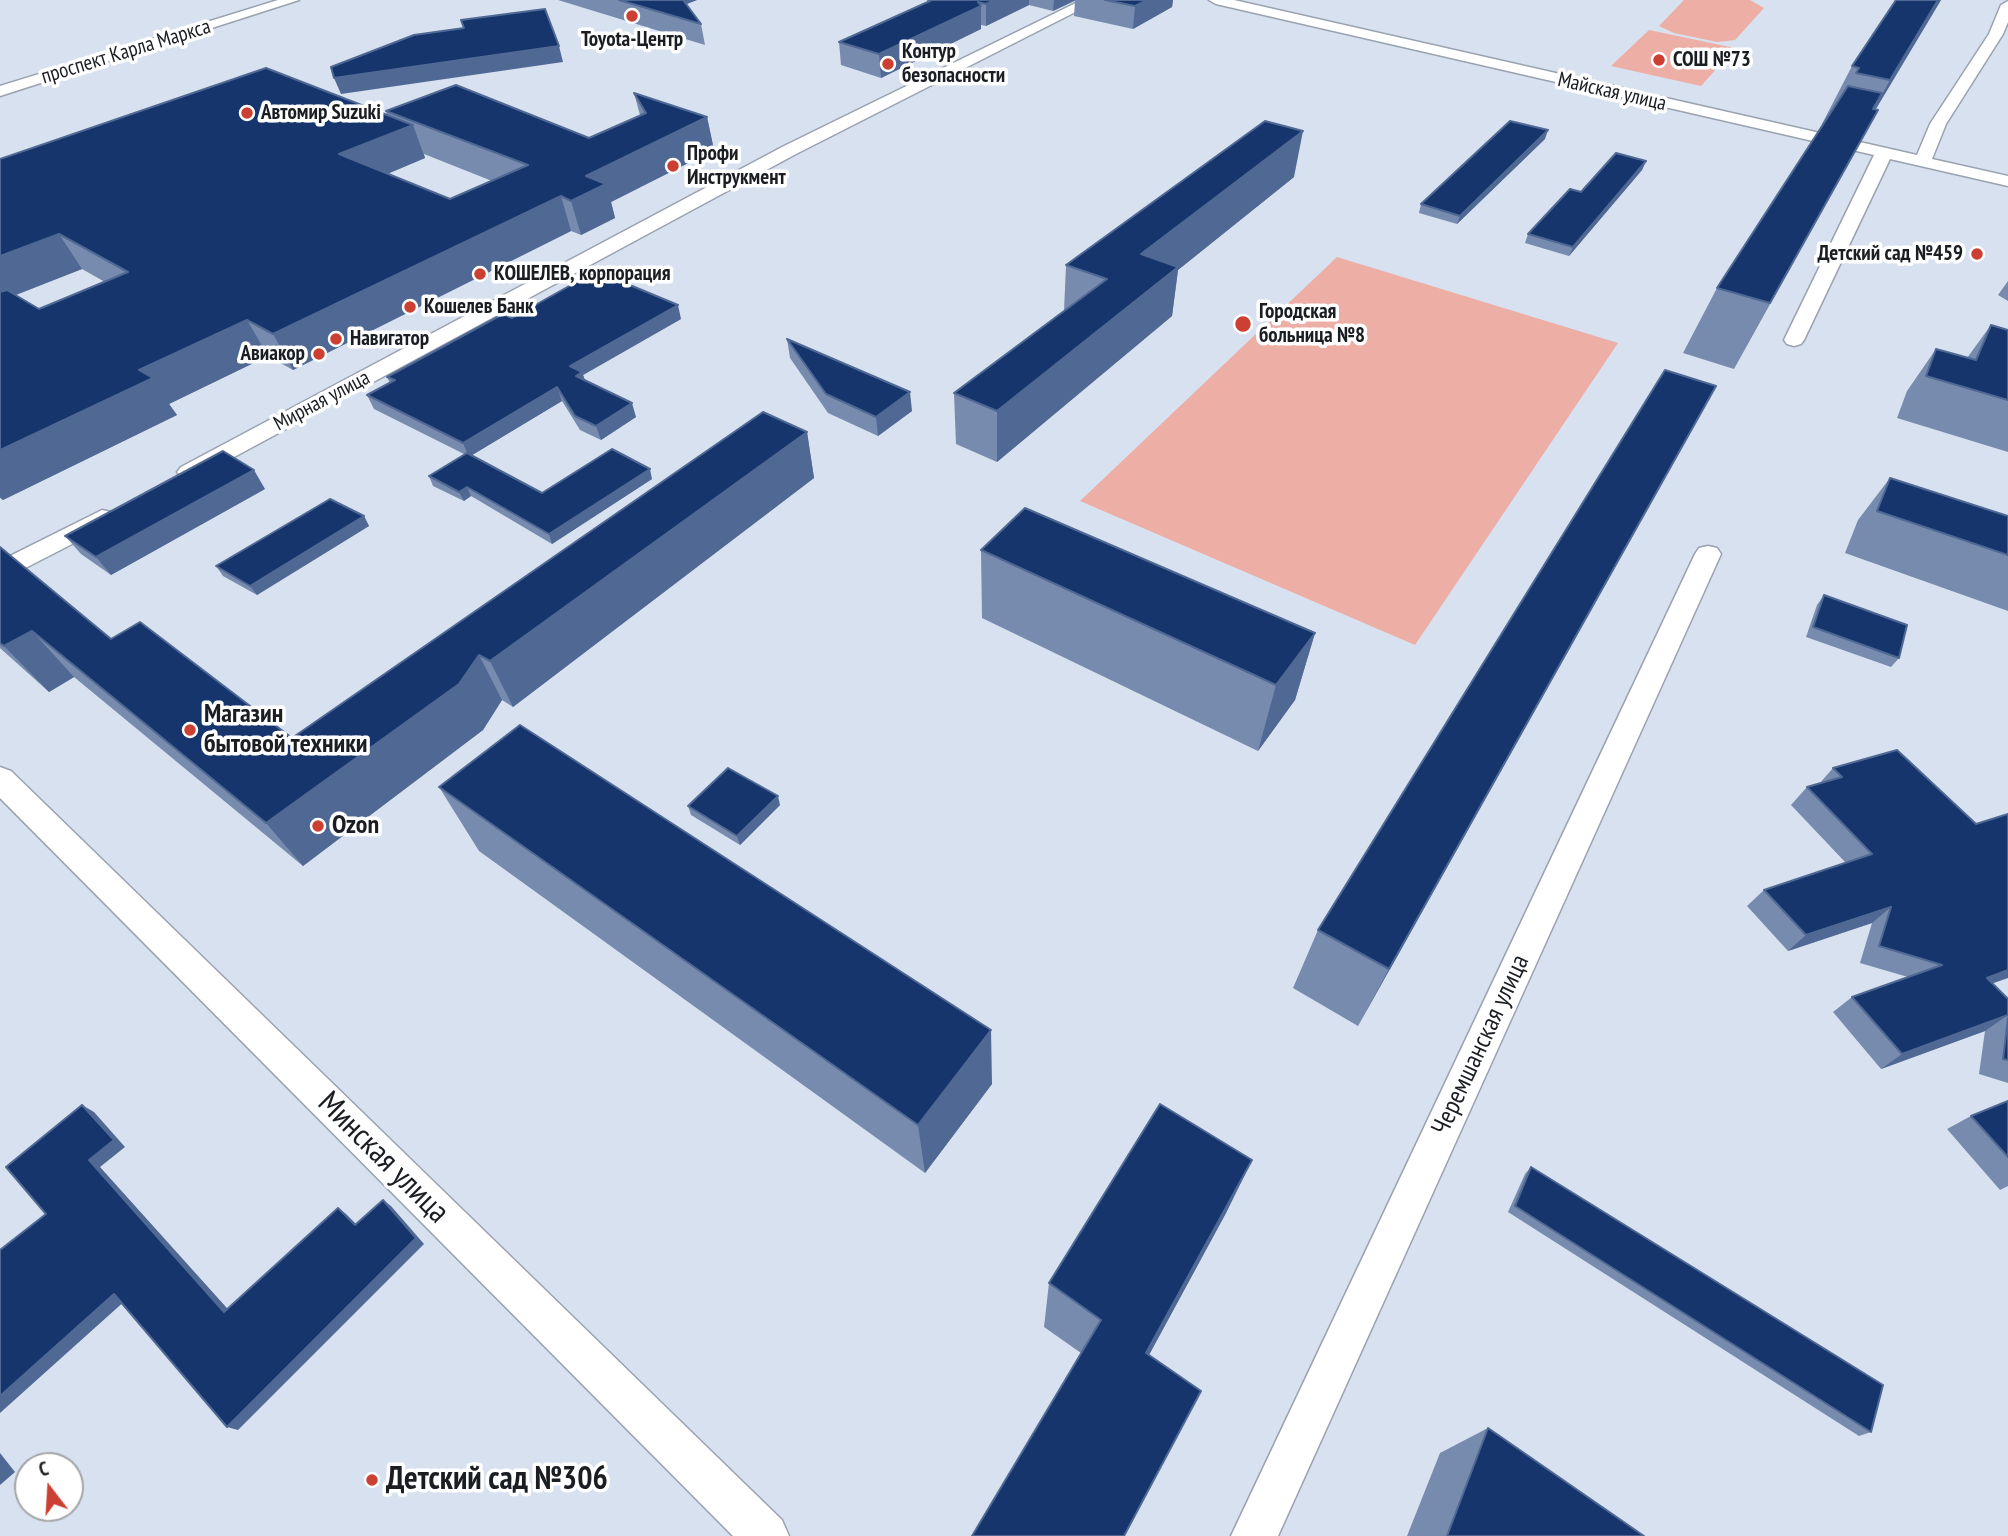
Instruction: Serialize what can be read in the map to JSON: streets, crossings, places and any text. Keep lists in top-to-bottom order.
{
  "streets": {
    "street": [
      "проспект Карла Маркса",
      "Майская улица",
      "Мирная улица",
      "Черемшанская улица",
      "Минская улица"
    ]
  },
  "places": [
    "Toyota-Центр",
    "СОШ №73",
    "Контур безопасности",
    "Автомир Suzuki",
    "Профи Инструкмент",
    "Детский сад №459",
    "КОШЕЛЕВ, корпорация",
    "Кошелев Банк",
    "Городская больница №8",
    "Навигатор",
    "Авиакор",
    "Магазин бытовой техники",
    "Ozon",
    "Детский сад №306"
  ],
  "north": "top"
}
